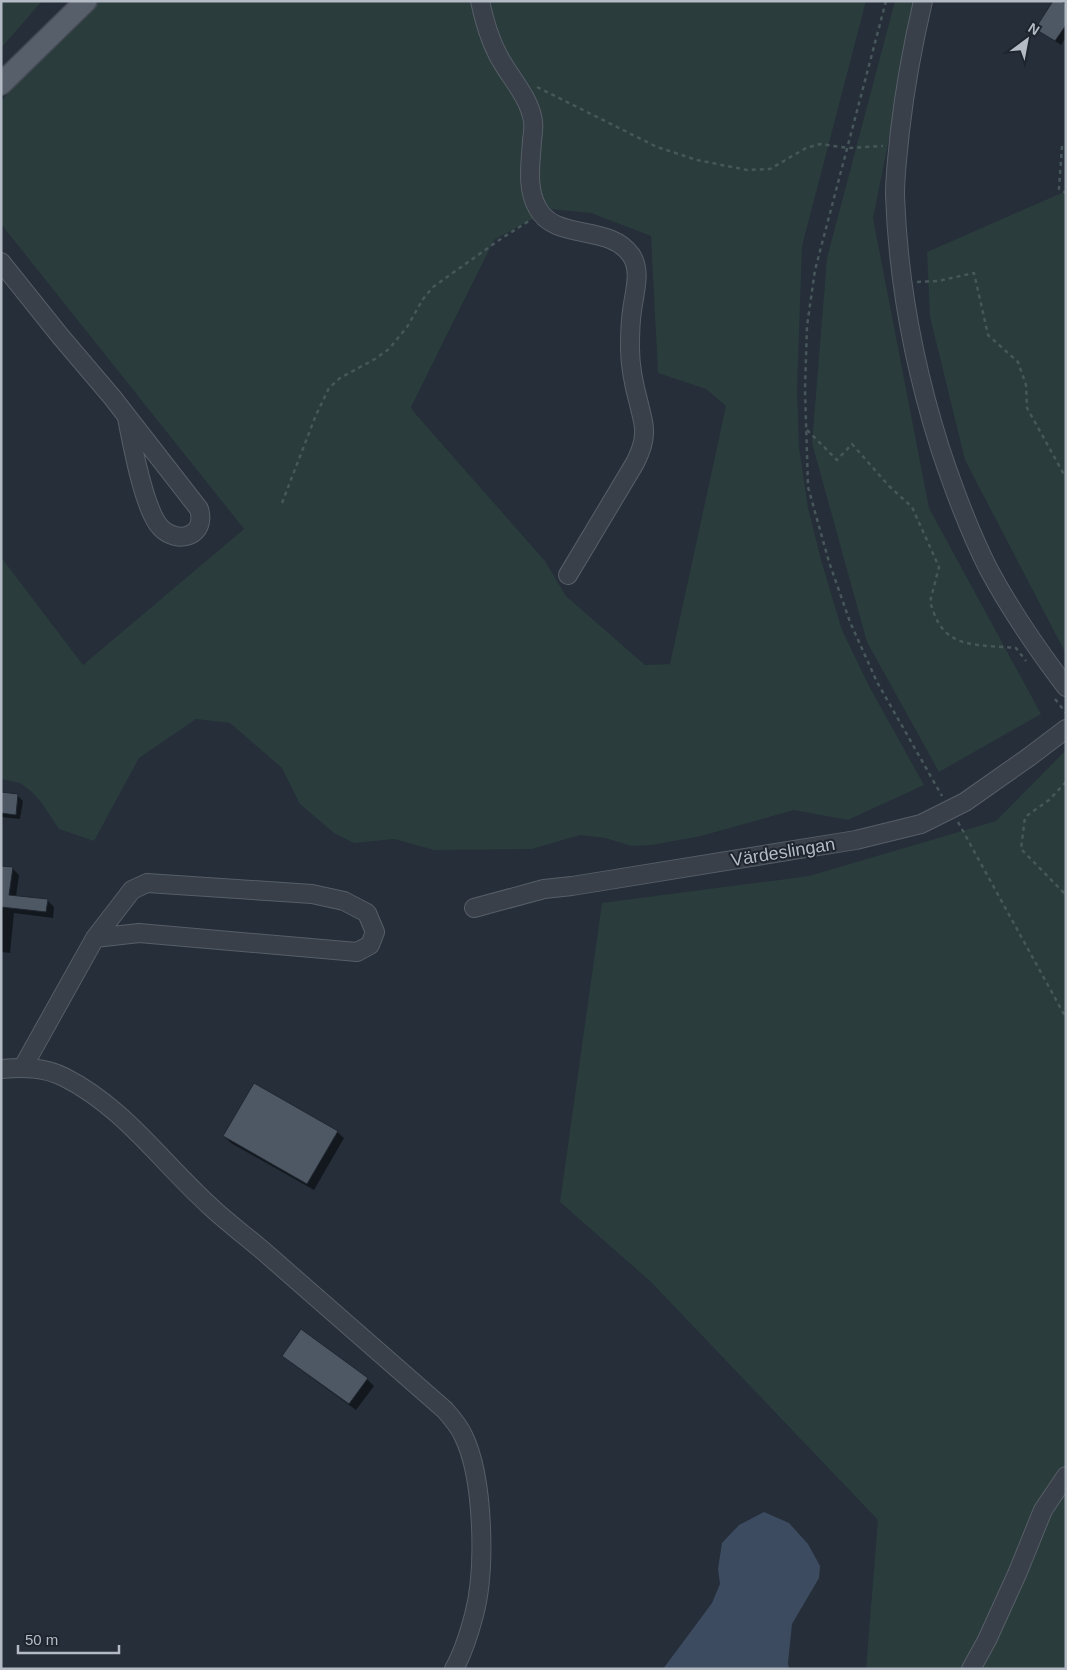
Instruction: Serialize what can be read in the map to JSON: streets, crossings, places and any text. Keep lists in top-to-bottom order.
{
  "streets": {
    "street": ["Värdeslingan"]
  },
  "scale_bar": "50 m",
  "north": "top right"
}
